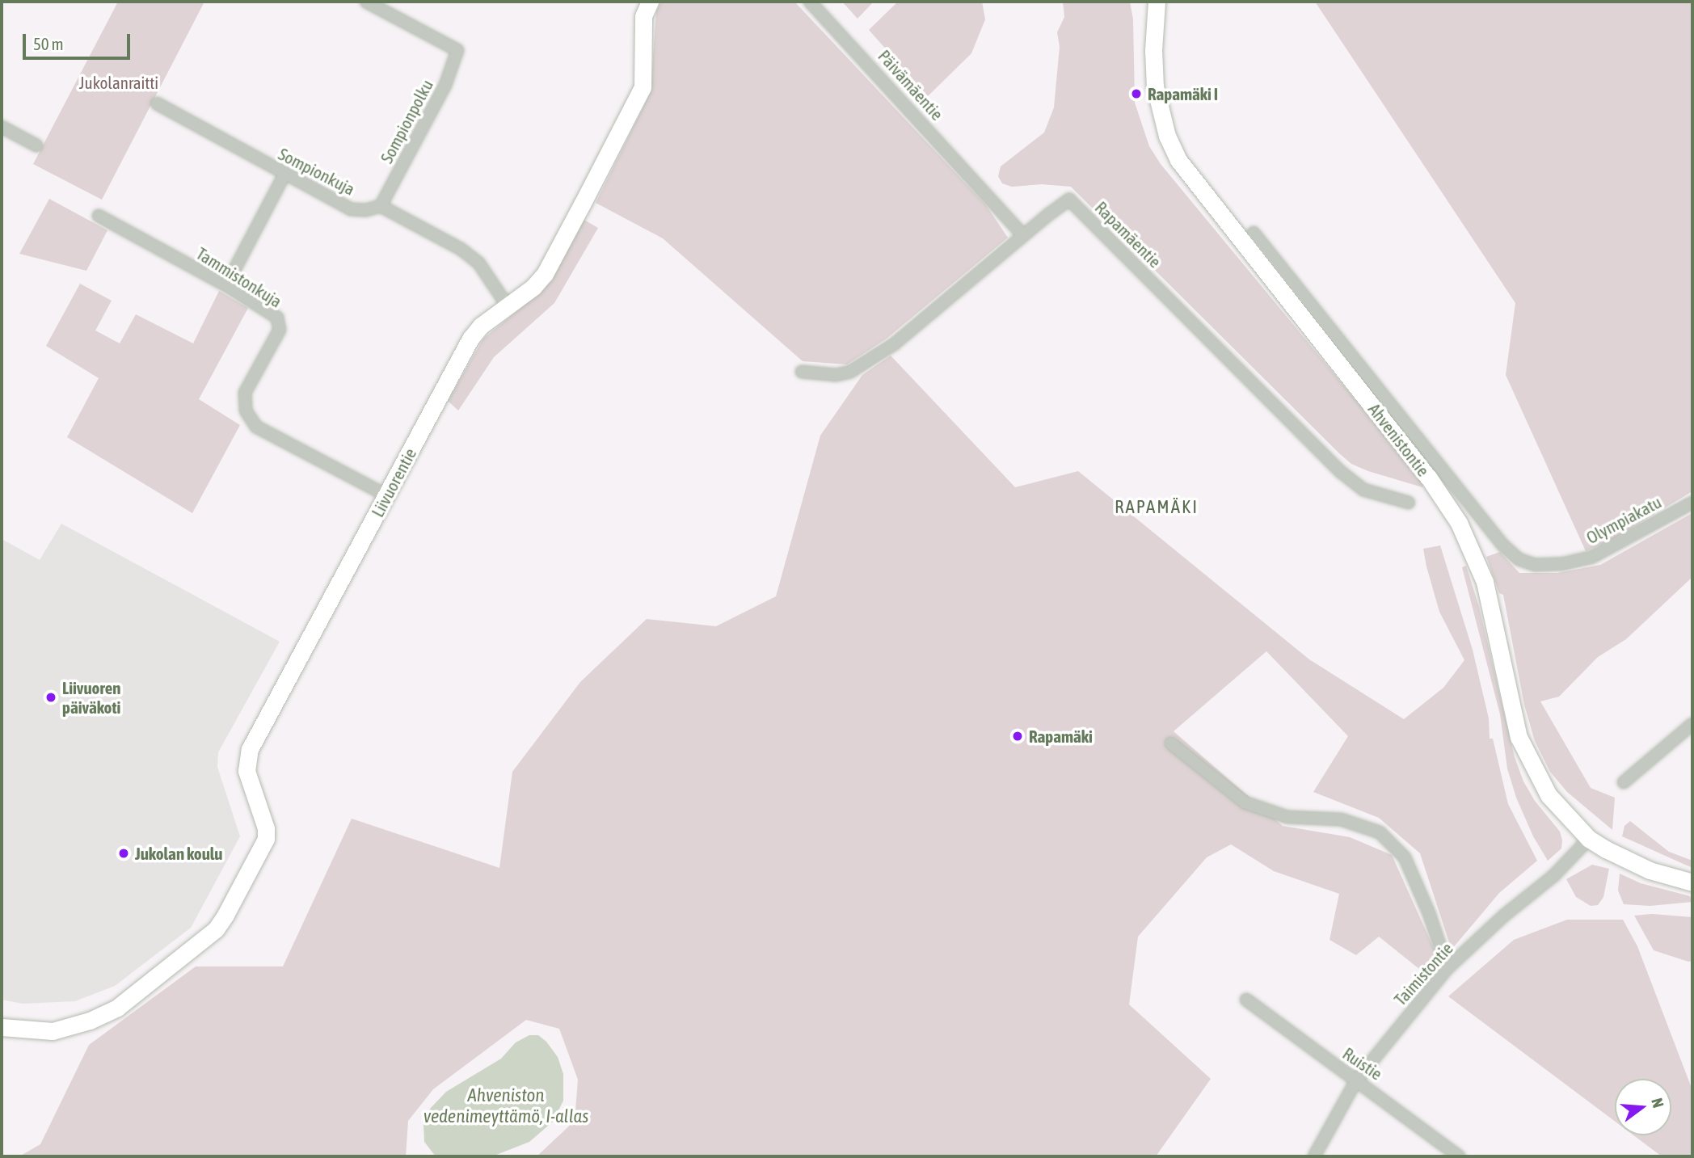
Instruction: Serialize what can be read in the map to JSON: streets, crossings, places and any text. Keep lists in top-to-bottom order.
{
  "streets": {
    "street": [
      "Päivämäentie",
      "Sompionpolku",
      "Sompionkuja",
      "Rapamäentie",
      "Tammistonkuja",
      "Ahvenistontie",
      "Liivuorentie",
      "Olympiakatu",
      "Taimistontie",
      "Ruistie"
    ]
  },
  "crossings": [
    ["Päivämäentie", "Rapamäentie"],
    ["Sompionpolku", "Sompionkuja"],
    ["Tammistonkuja", "Liivuorentie"],
    ["Ahvenistontie", "Taimistontie"],
    ["Taimistontie", "Ruistie"]
  ],
  "districts": ["RAPAMÄKI"],
  "water": ["Ahveniston vedenimeyttämö, I-allas"],
  "parks": ["Jukolanraitti"],
  "places": [
    "Rapamäki I",
    "Liivuoren päiväkoti",
    "Rapamäki",
    "Jukolan koulu"
  ],
  "scale_bar": "50 m",
  "north": "right"
}
